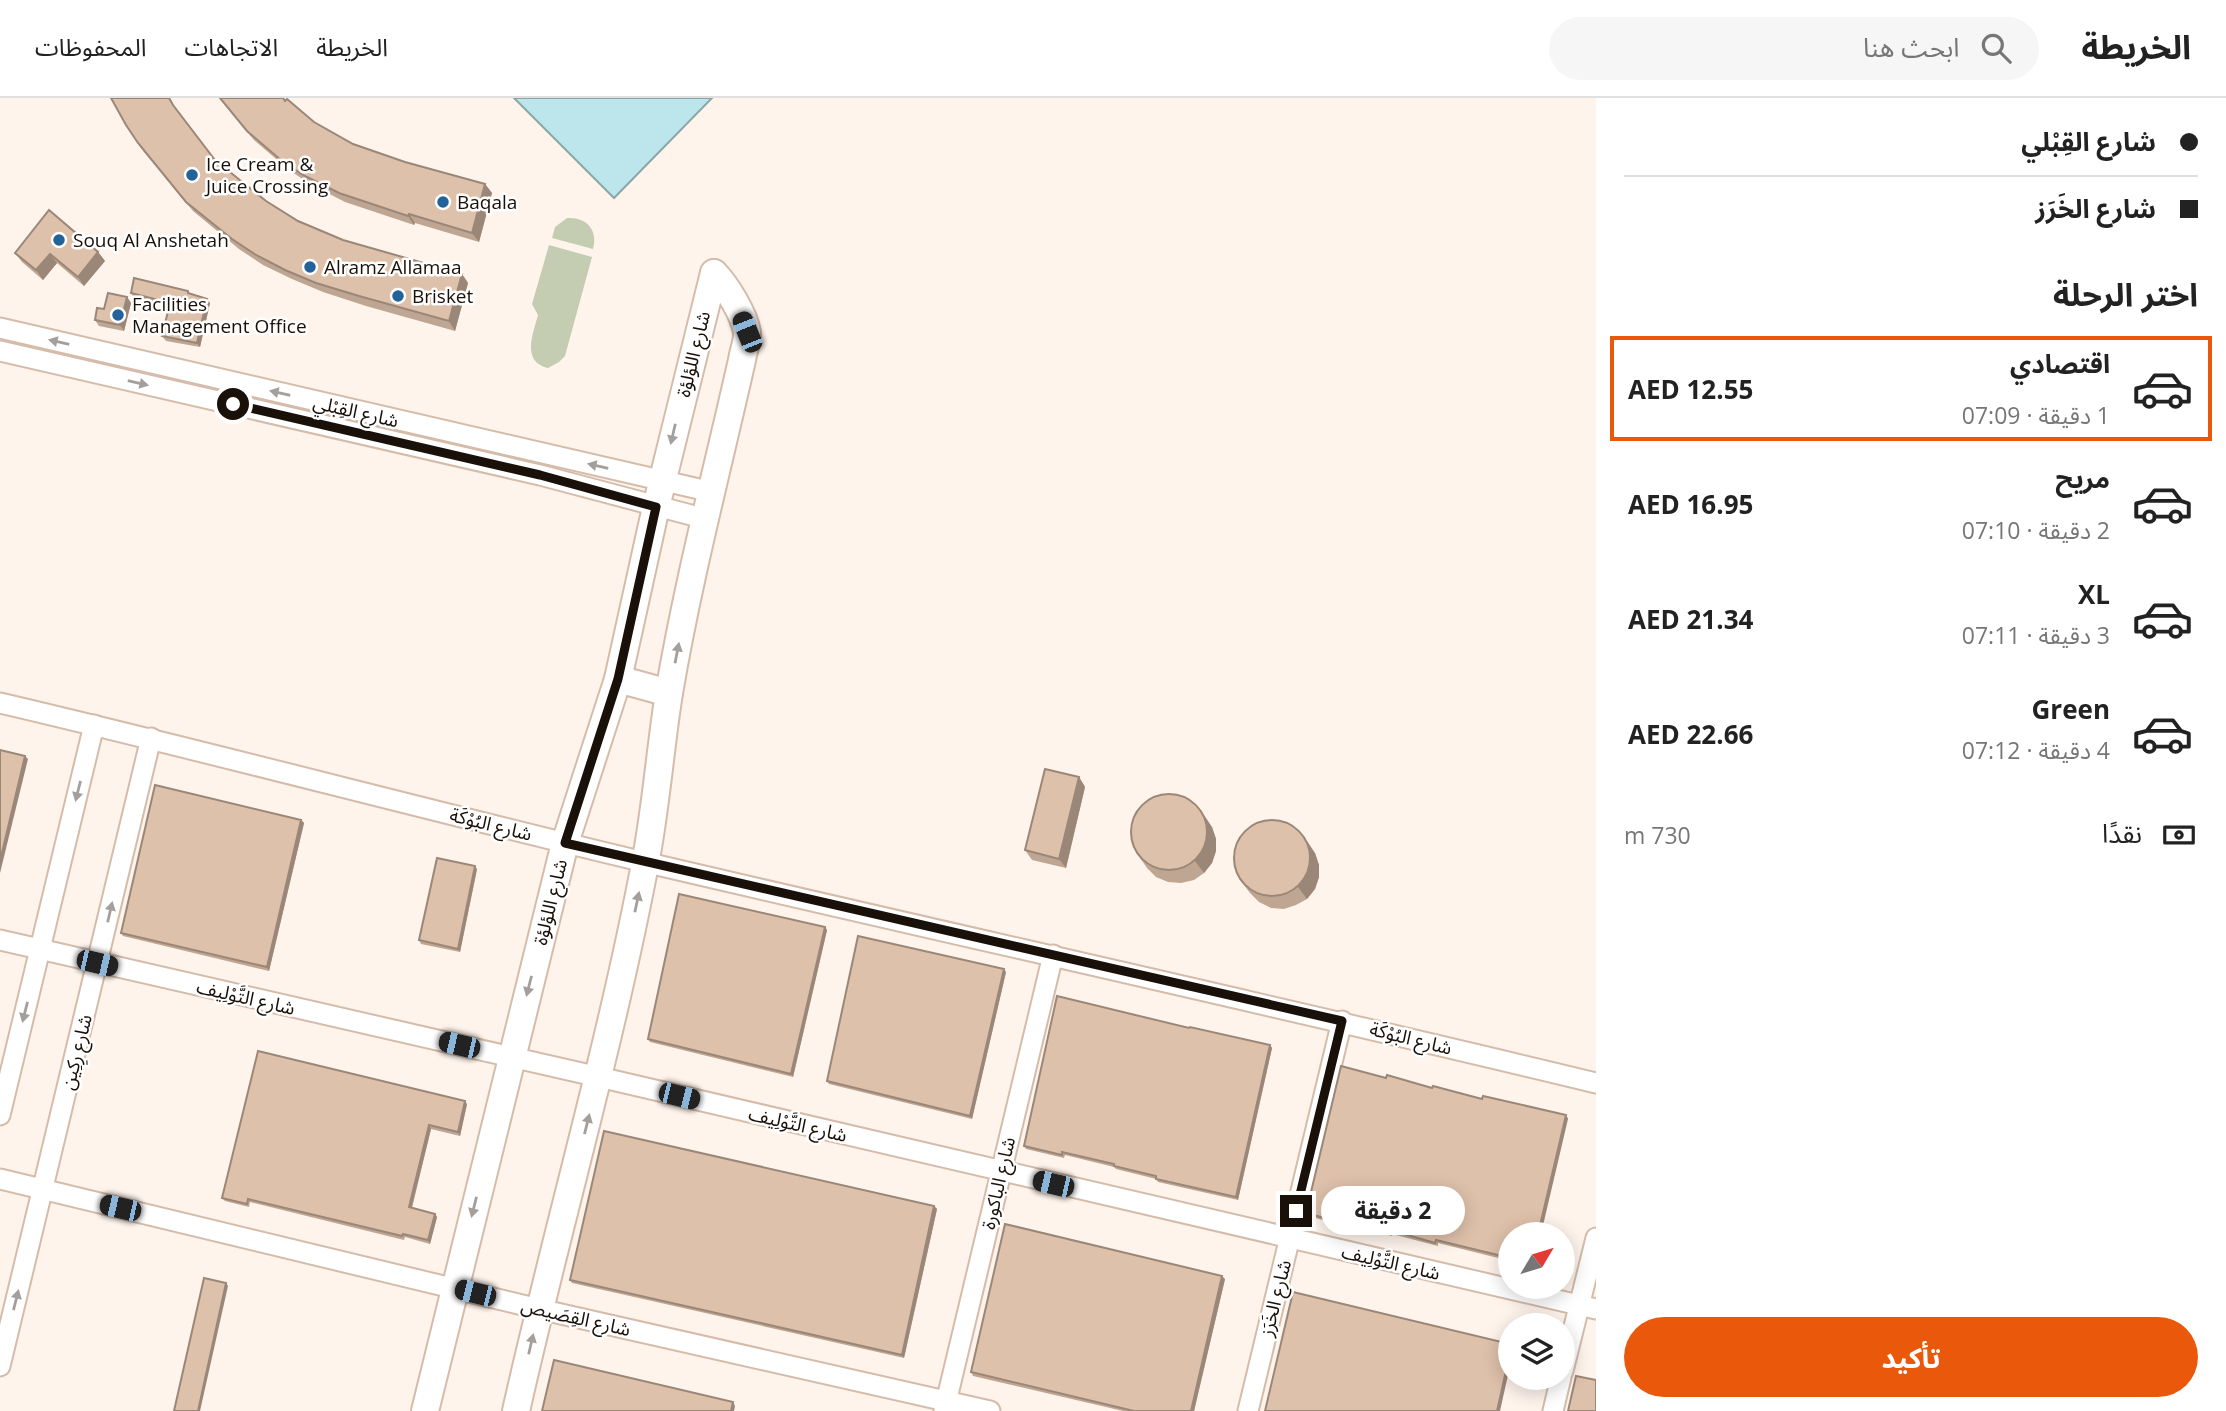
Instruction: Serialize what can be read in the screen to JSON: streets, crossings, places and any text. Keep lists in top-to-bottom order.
{
  "streets": {
    "street": [
      "شارع اللؤلؤة",
      "شارع القِبْلي",
      "شارع البُوْكَة",
      "شارع التَّوْلِيف",
      "شارع رِكِين",
      "شارع الباكورة",
      "شارع الخَرَز",
      "شارع القِصَيص"
    ]
  },
  "crossings": [
    ["شارع اللؤلؤة", "شارع القِبْلي"],
    ["شارع اللؤلؤة", "شارع البُوْكَة"],
    ["شارع اللؤلؤة", "شارع التَّوْلِيف"],
    ["شارع اللؤلؤة", "شارع القِصَيص"],
    ["شارع البُوْكَة", "شارع رِكِين"],
    ["شارع البُوْكَة", "شارع الباكورة"],
    ["شارع البُوْكَة", "شارع الخَرَز"],
    ["شارع التَّوْلِيف", "شارع رِكِين"],
    ["شارع التَّوْلِيف", "شارع الباكورة"],
    ["شارع التَّوْلِيف", "شارع الخَرَز"],
    ["شارع رِكِين", "شارع القِصَيص"],
    ["شارع الباكورة", "شارع القِصَيص"]
  ],
  "places": [
    "Ice Cream & Juice Crossing",
    "Baqala",
    "Souq Al Anshetah",
    "Alramz Allamaa",
    "Brisket",
    "Facilities Management Office"
  ],
  "north": "top right",
  "page": {
    "header": "الخريطة",
    "search": "ابحث هنا",
    "nav": ["الخريطة", "الاتجاهات", "المحفوظات"],
    "banner": ["شارع القِبْلي", "شارع الخَرَز"],
    "heading": "اختر الرحلة",
    "list": [
      {
        "name": "اقتصادي",
        "note": "1 دقيقة · 07:09",
        "value": "AED 12.55"
      },
      {
        "name": "مريح",
        "note": "2 دقيقة · 07:10",
        "value": "AED 16.95"
      },
      {
        "name": "XL",
        "note": "3 دقيقة · 07:11",
        "value": "AED 21.34"
      },
      {
        "name": "Green",
        "note": "4 دقيقة · 07:12",
        "value": "AED 22.66"
      }
    ],
    "pay": ["نقدًا", "730 m"],
    "bubble": "2 دقيقة",
    "buttons": "تأكيد"
  }
}
